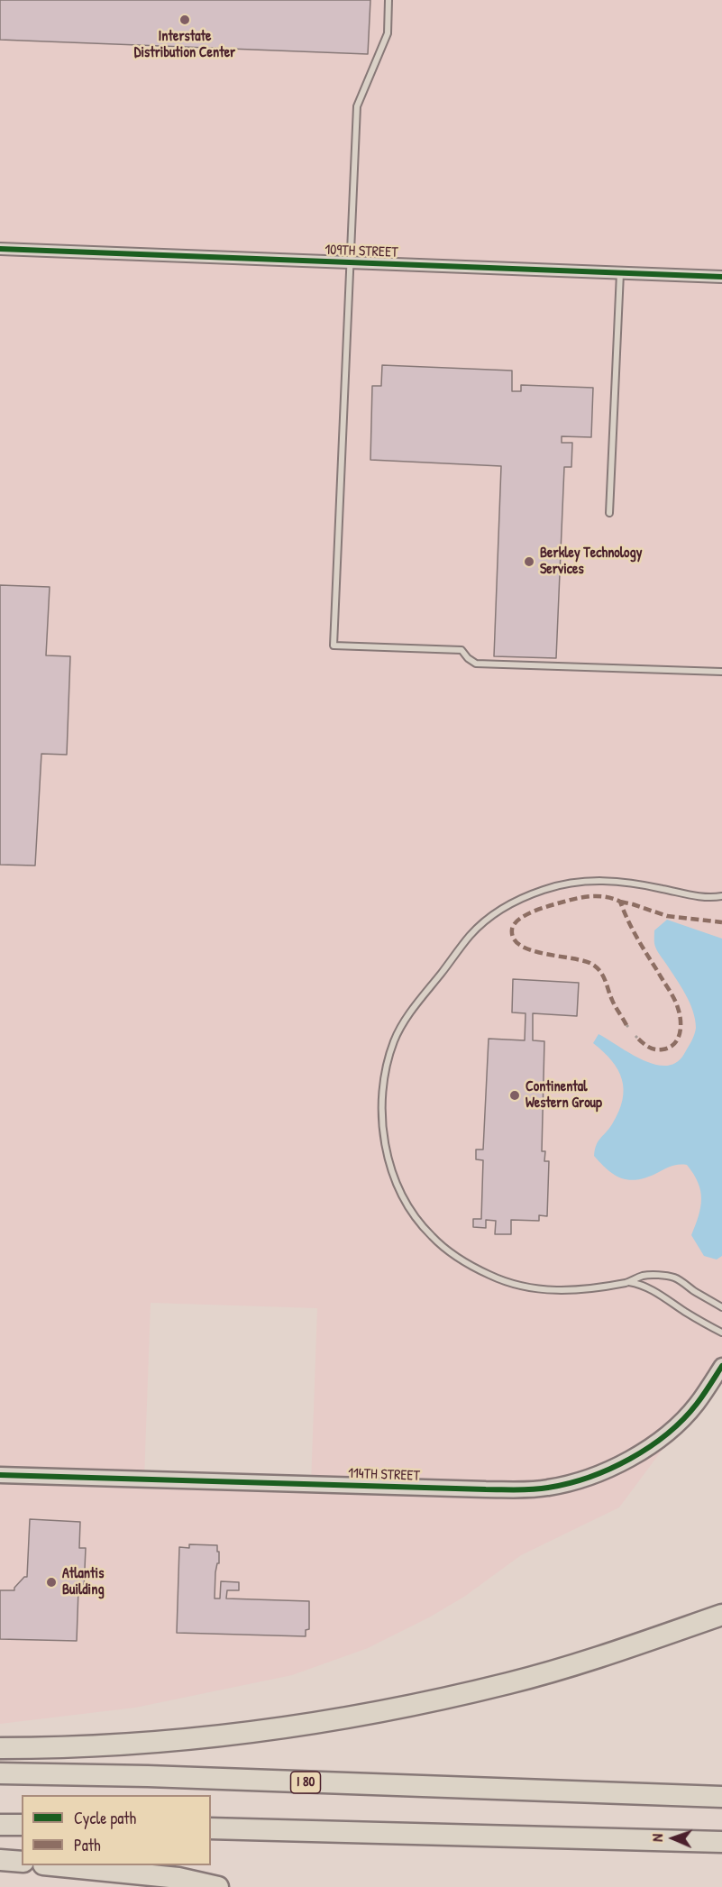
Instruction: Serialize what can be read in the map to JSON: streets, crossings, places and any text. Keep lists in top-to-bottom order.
{
  "streets": {
    "highway": ["I 80"],
    "street": ["109TH STREET", "114TH STREET"]
  },
  "places": [
    "Interstate Distribution Center",
    "Berkley Technology Services",
    "Continental Western Group",
    "Atlantis Building"
  ],
  "legend": ["Cycle path", "Path"],
  "north": "left"
}
